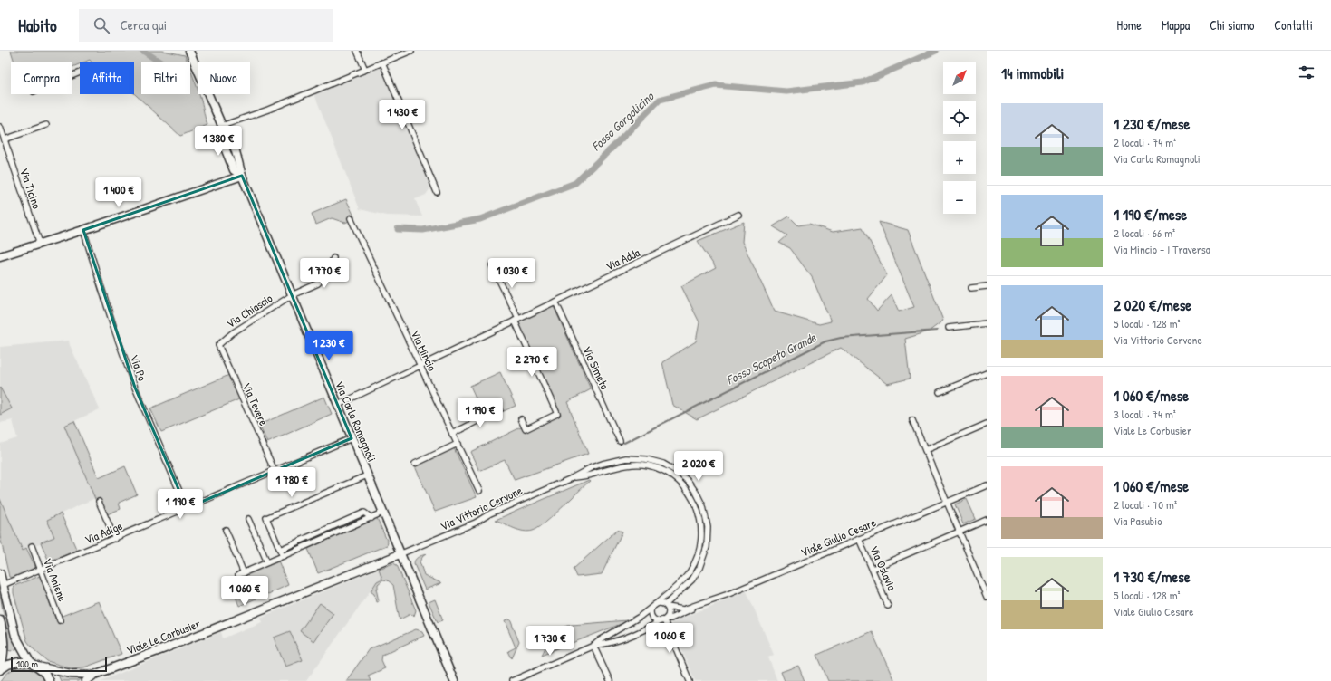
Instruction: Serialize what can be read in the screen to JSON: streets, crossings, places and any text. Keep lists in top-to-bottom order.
{
  "streets": {
    "street": [
      "Via Ticino",
      "Via Adda",
      "Via Chiascio",
      "Via Mincio",
      "Via Po",
      "Via Simeto",
      "Via Tevere",
      "Via Carlo Romagnoli",
      "Via Vittorio Cervone",
      "Via Adige",
      "Viale Giulio Cesare",
      "Via Oslavia",
      "Via Aniene",
      "Viale Le Corbusier"
    ]
  },
  "crossings": [
    ["Via Adda", "Via Mincio"],
    ["Via Adda", "Via Simeto"],
    ["Via Adda", "Via Carlo Romagnoli"],
    ["Via Chiascio", "Via Tevere"],
    ["Via Chiascio", "Via Carlo Romagnoli"],
    ["Via Po", "Via Adige"],
    ["Via Tevere", "Via Adige"],
    ["Via Carlo Romagnoli", "Via Vittorio Cervone"],
    ["Via Carlo Romagnoli", "Via Adige"],
    ["Via Carlo Romagnoli", "Viale Le Corbusier"],
    ["Via Vittorio Cervone", "Viale Giulio Cesare"],
    ["Via Vittorio Cervone", "Viale Le Corbusier"],
    ["Via Adige", "Via Aniene"],
    ["Viale Giulio Cesare", "Via Oslavia"]
  ],
  "water": ["Fosso Gorgolicino", "Fosso Scopeto Grande"],
  "scale_bar": "100 m",
  "north": "top right",
  "page": {
    "header": "Habito",
    "search": "Cerca qui",
    "nav": [
      "Home",
      "Mappa",
      "Chi siamo",
      "Contatti"
    ],
    "heading": "14 immobili",
    "map_buttons": ["+", "−"],
    "chip": [
      "Compra",
      "Affitta",
      "Filtri",
      "Nuovo"
    ],
    "list": [
      {
        "name": "1 230 €/mese",
        "note": "2 locali · 74 m² · Via Carlo Romagnoli"
      },
      {
        "name": "1 190 €/mese",
        "note": "2 locali · 66 m² · Via Mincio - I Traversa"
      },
      {
        "name": "2 020 €/mese",
        "note": "5 locali · 128 m² · Via Vittorio Cervone"
      },
      {
        "name": "1 060 €/mese",
        "note": "3 locali · 74 m² · Viale Le Corbusier"
      },
      {
        "name": "1 060 €/mese",
        "note": "2 locali · 70 m² · Via Pasubio"
      },
      {
        "name": "1 730 €/mese",
        "note": "5 locali · 128 m² · Viale Giulio Cesare"
      }
    ],
    "price": [
      "1 430 €",
      "1 380 €",
      "1 400 €",
      "1 770 €",
      "1 030 €",
      "1 230 €",
      "2 270 €",
      "1 190 €",
      "2 020 €",
      "1 780 €",
      "1 190 €",
      "1 060 €",
      "1 060 €",
      "1 730 €"
    ],
    "scale": "100 m"
  }
}
